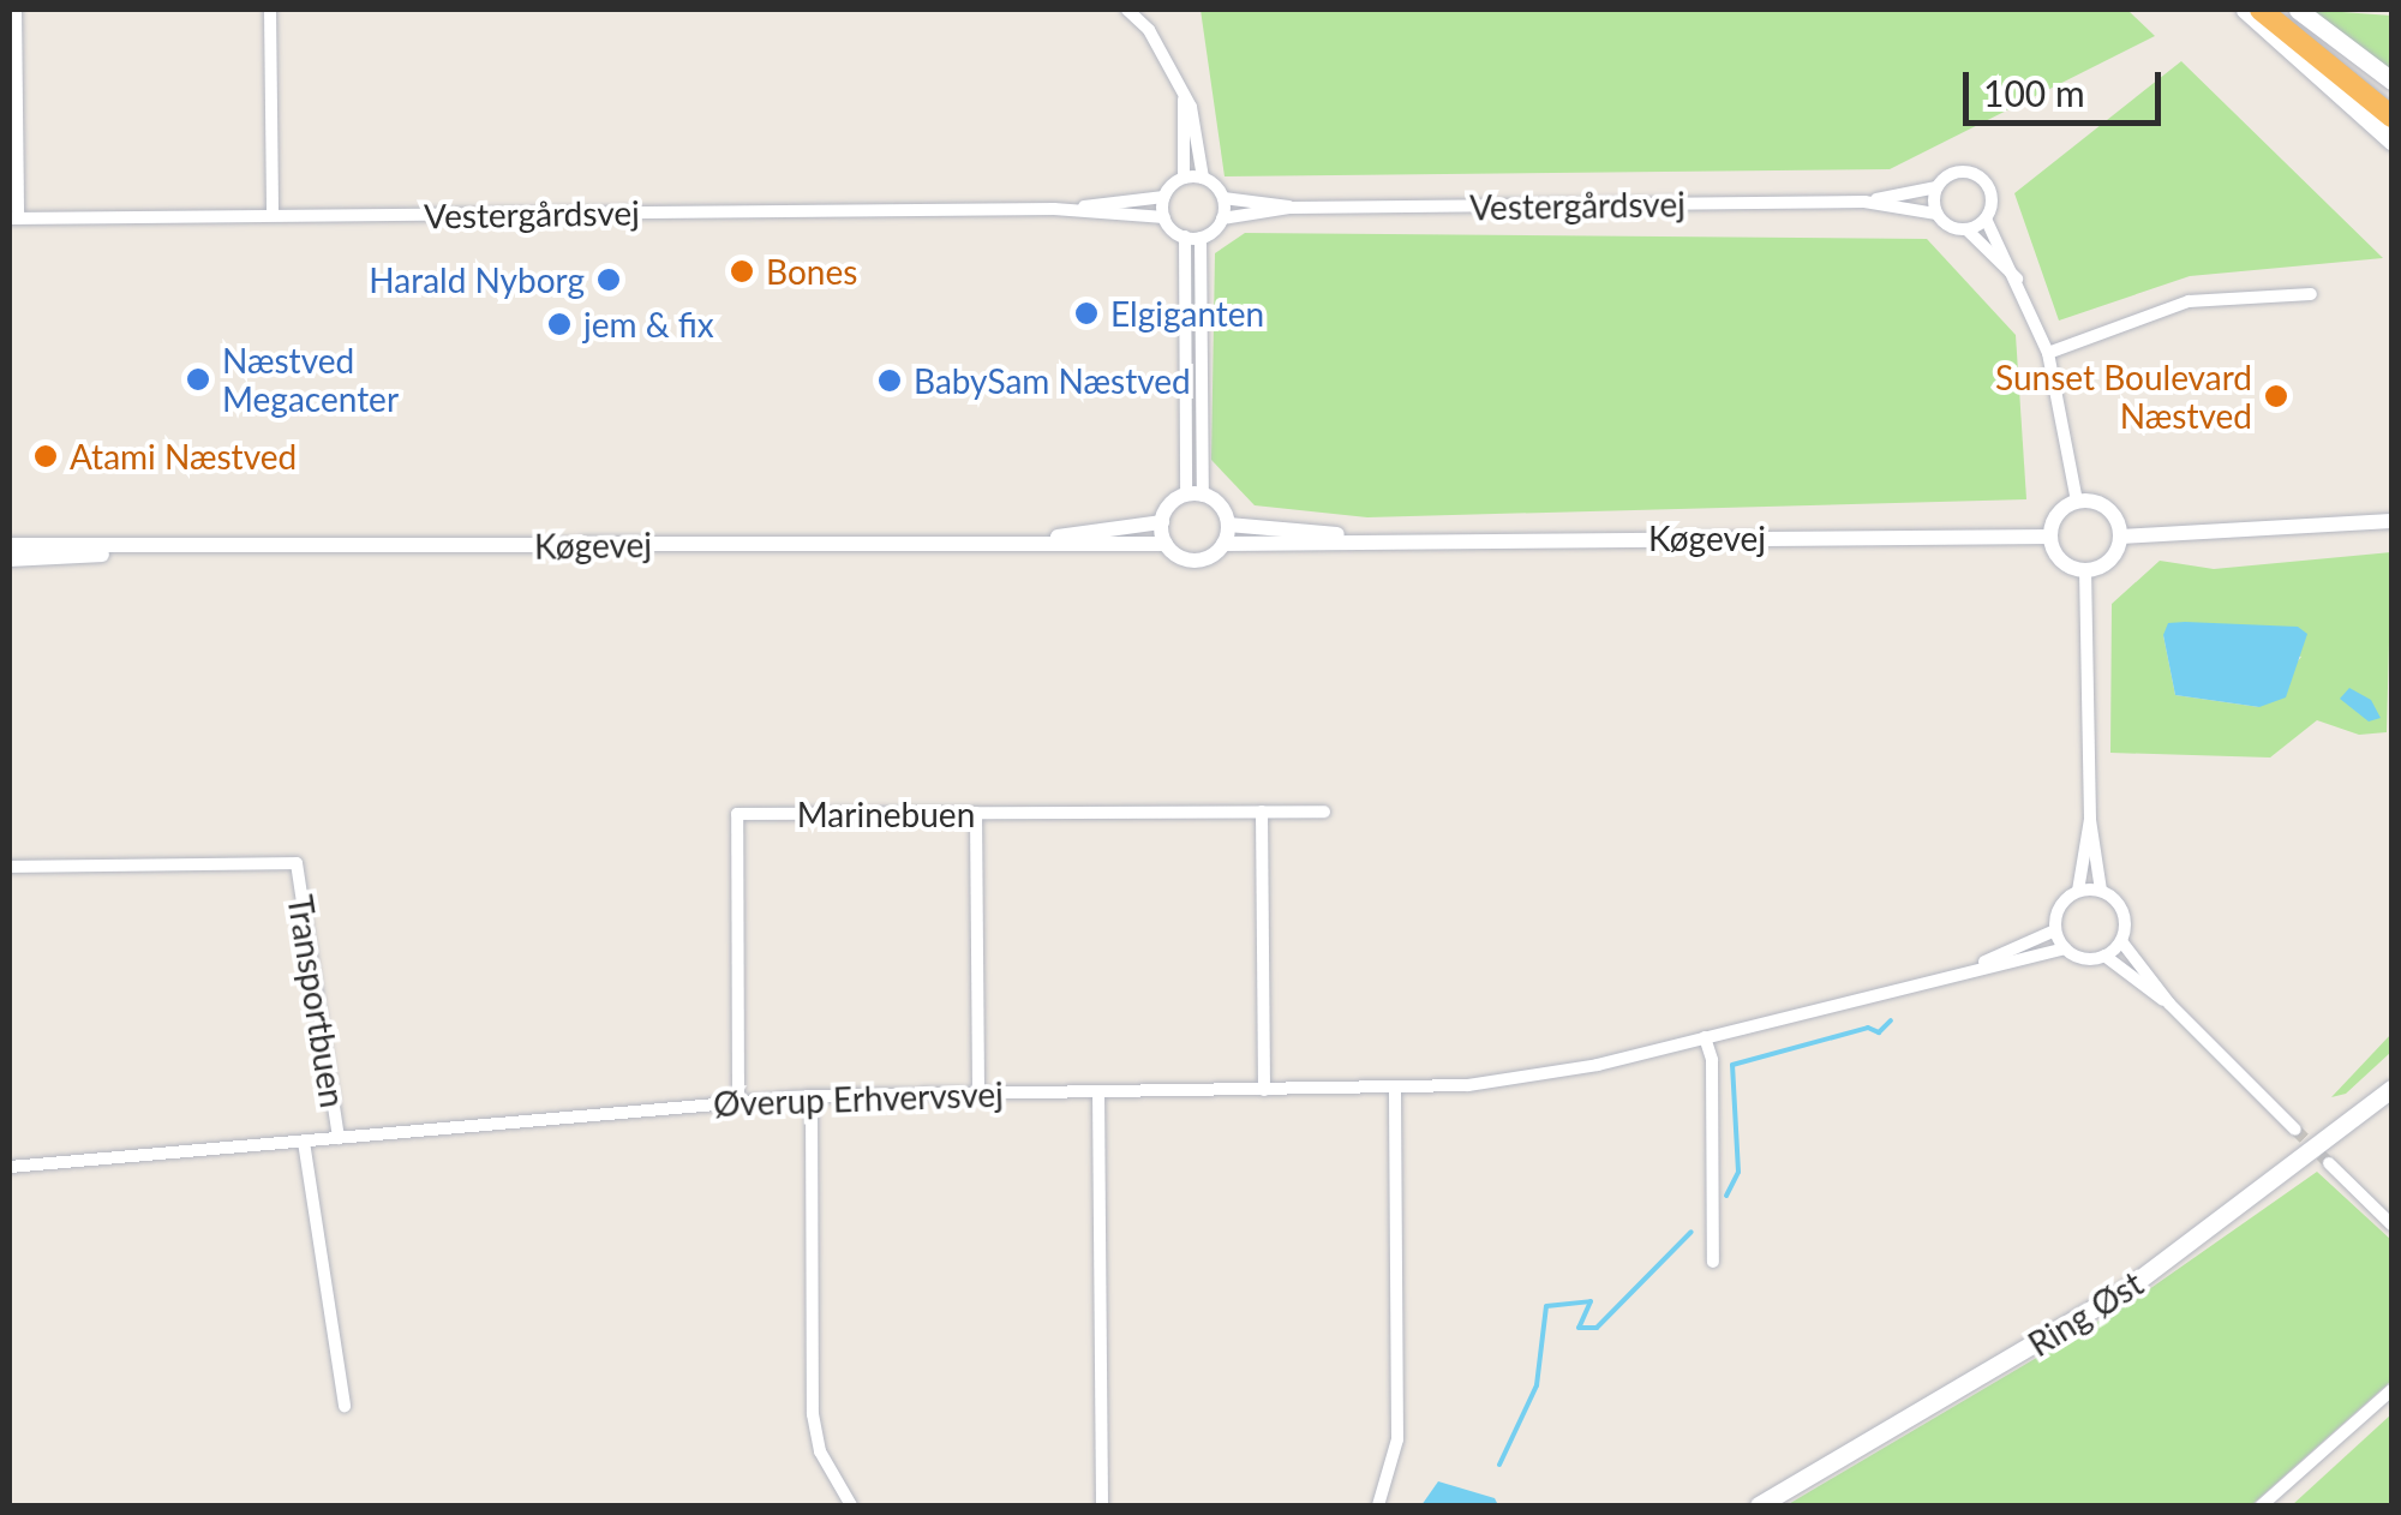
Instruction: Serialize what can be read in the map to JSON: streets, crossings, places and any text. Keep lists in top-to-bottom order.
{
  "streets": {
    "main road": ["Ring Øst"],
    "street": [
      "Vestergårdsvej",
      "Køgevej",
      "Marinebuen",
      "Transportbuen",
      "Øverup Erhvervsvej"
    ]
  },
  "crossings": [
    ["Marinebuen", "Øverup Erhvervsvej"],
    ["Transportbuen", "Øverup Erhvervsvej"]
  ],
  "places": [
    "Bones",
    "Harald Nyborg",
    "Elgiganten",
    "jem & fix",
    "Næstved Megacenter",
    "BabySam Næstved",
    "Sunset Boulevard Næstved",
    "Atami Næstved"
  ],
  "scale_bar": "100 m"
}
